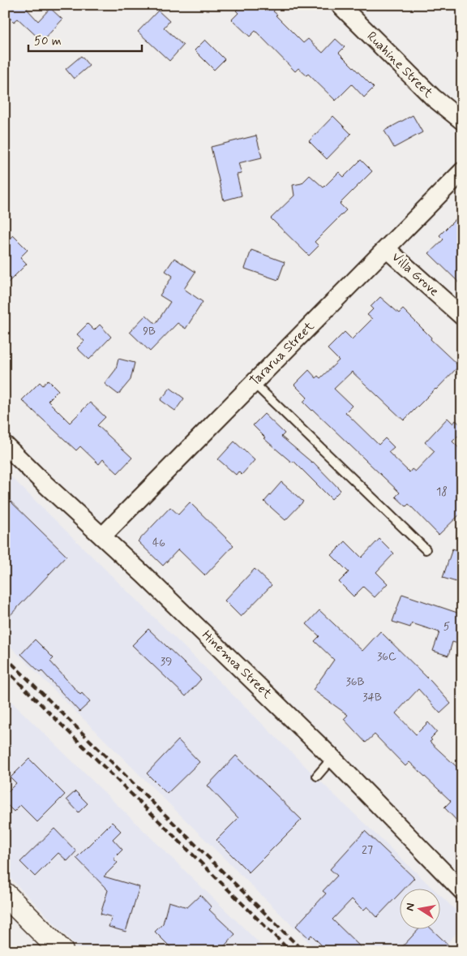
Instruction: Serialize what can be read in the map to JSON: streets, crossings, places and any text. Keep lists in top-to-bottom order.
{
  "streets": {
    "street": [
      "Ruahine Street",
      "Villa Grove",
      "Tararua Street",
      "Hinemoa Street"
    ]
  },
  "crossings": [
    ["Villa Grove", "Tararua Street"],
    ["Tararua Street", "Hinemoa Street"]
  ],
  "house_numbers": [
    "9B",
    "18",
    "46",
    "5",
    "36C",
    "39",
    "36B",
    "34B",
    "27"
  ],
  "scale_bar": "50 m",
  "north": "left"
}
